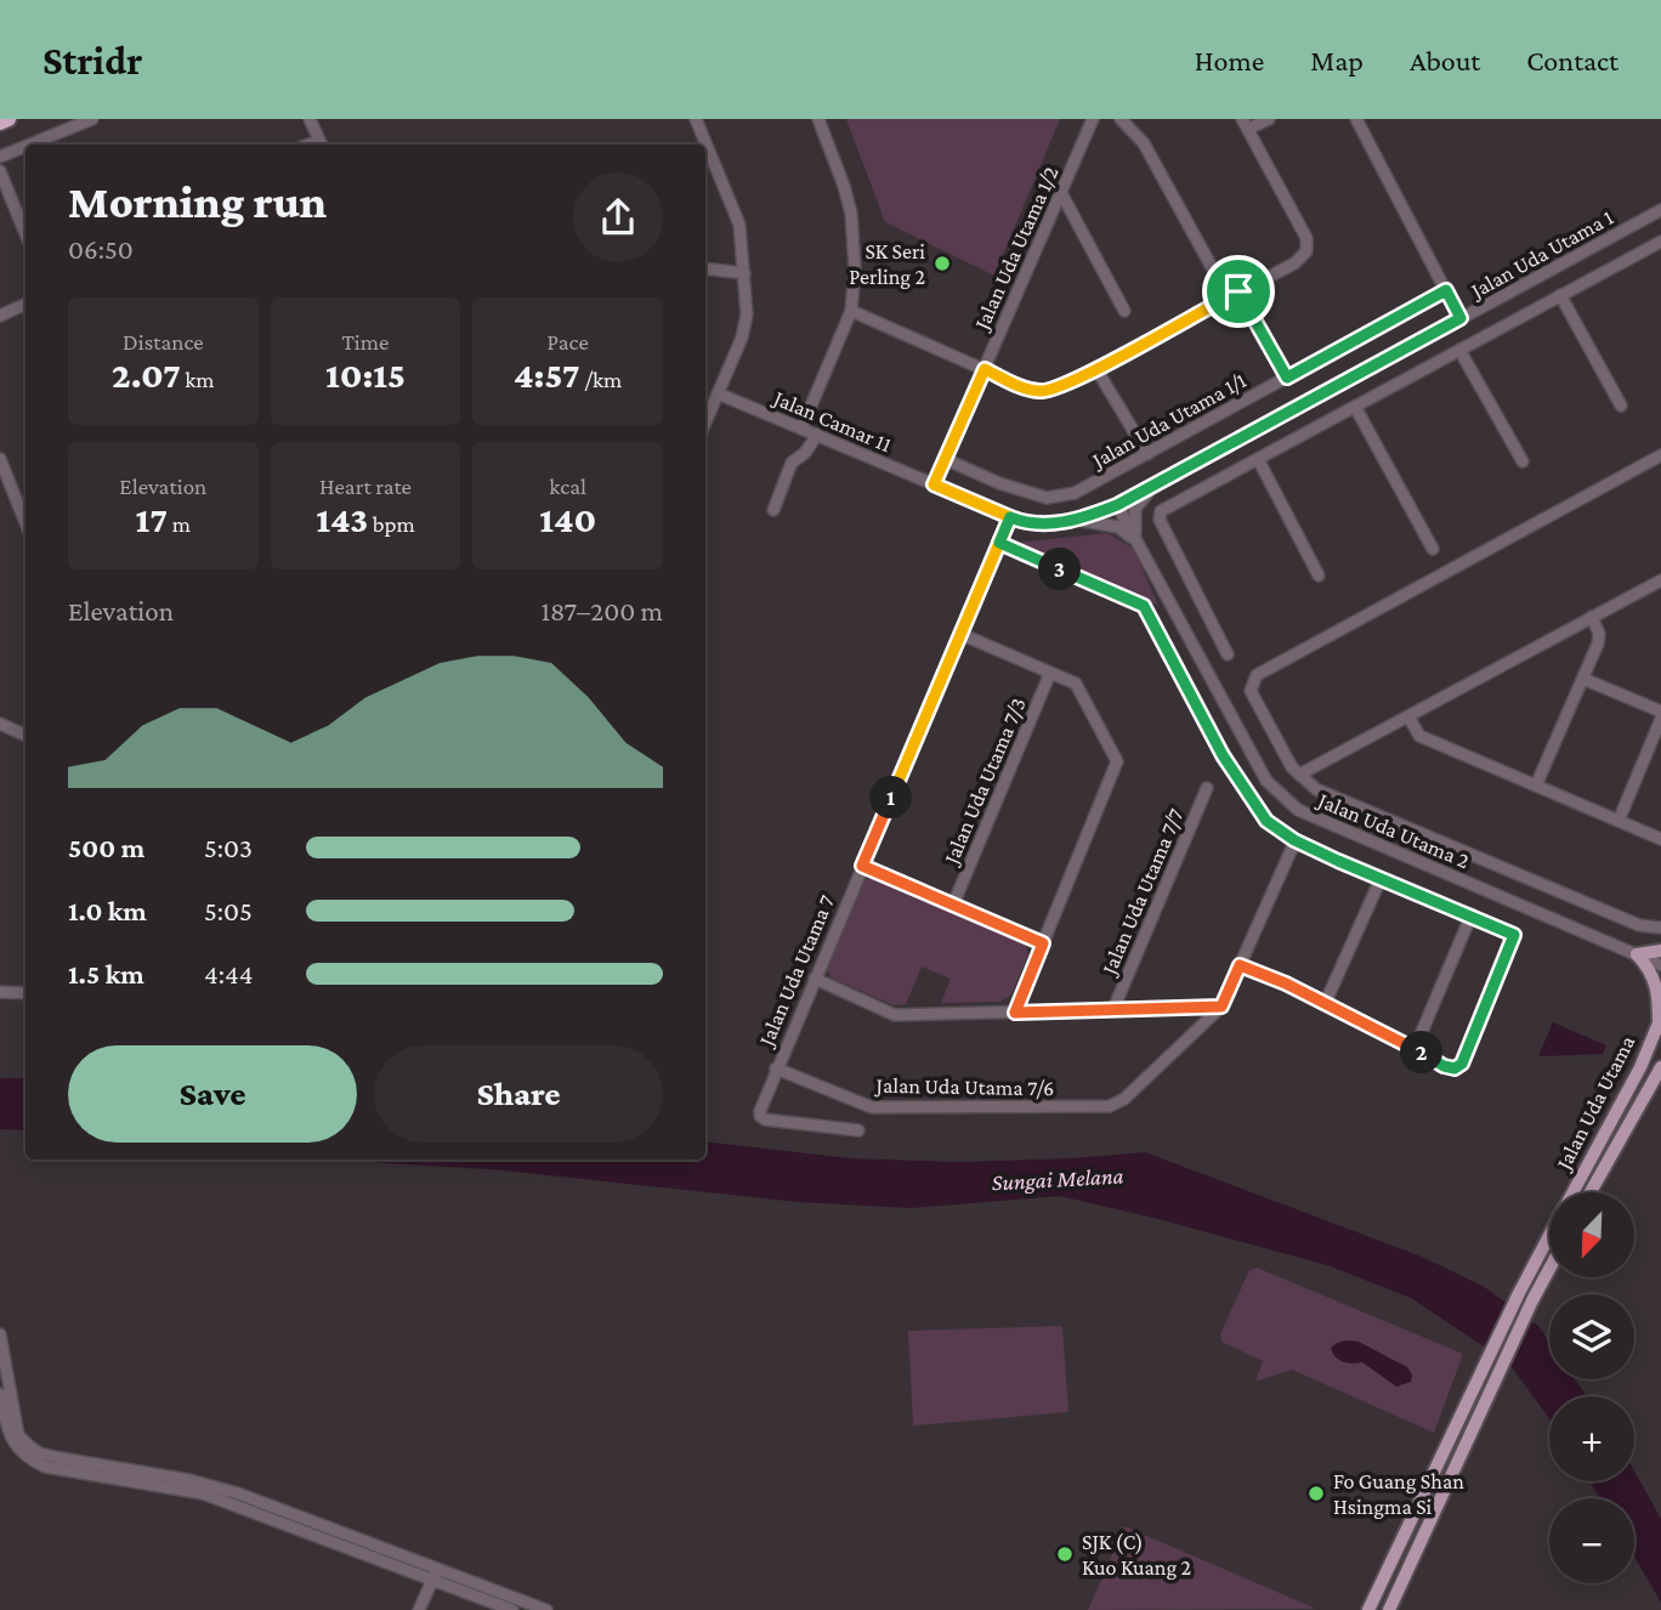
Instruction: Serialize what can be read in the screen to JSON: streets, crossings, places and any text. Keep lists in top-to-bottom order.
{
  "streets": {
    "main road": ["Jalan Uda Utama"],
    "street": [
      "Jalan Uda Utama 1/2",
      "Jalan Uda Utama 1",
      "Jalan Uda Utama 1/1",
      "Jalan Camar 11",
      "Jalan Uda Utama 7/3",
      "Jalan Uda Utama 2",
      "Jalan Uda Utama 7/7",
      "Jalan Uda Utama 7",
      "Jalan Uda Utama 7/6"
    ]
  },
  "crossings": [
    ["Jalan Uda Utama 1/2", "Jalan Uda Utama 1"],
    ["Jalan Uda Utama 1/2", "Jalan Uda Utama 1/1"],
    ["Jalan Uda Utama 1/2", "Jalan Camar 11"],
    ["Jalan Uda Utama 1", "Jalan Camar 11"],
    ["Jalan Uda Utama 1", "Jalan Uda Utama 2"],
    ["Jalan Uda Utama 1", "Jalan Uda Utama 7"],
    ["Jalan Uda Utama 7", "Jalan Uda Utama 7/6"]
  ],
  "water": ["Sungai Melana"],
  "places": ["SK Seri Perling 2", "Fo Guang Shan Hsingma Si", "SJK (C) Kuo Kuang 2"],
  "north": "bottom left",
  "page": {
    "header": "Stridr",
    "nav": [
      "Home",
      "Map",
      "About",
      "Contact"
    ],
    "heading": ["Morning run", "06:50"],
    "stats": [
      ["Distance", "2.07 km"],
      ["Time", "10:15"],
      ["Pace", "4:57 /km"],
      ["Elevation", "17 m"],
      ["Heart rate", "143 bpm"],
      ["kcal", "140"]
    ],
    "pins": ["3", "1", "2"],
    "chart": ["Elevation", "187–200 m"],
    "list": [
      {
        "name": "500 m",
        "note": "5:03"
      },
      {
        "name": "1.0 km",
        "note": "5:05"
      },
      {
        "name": "1.5 km",
        "note": "4:44"
      }
    ],
    "buttons": ["Save", "Share"],
    "map_buttons": ["+", "−"]
  }
}
